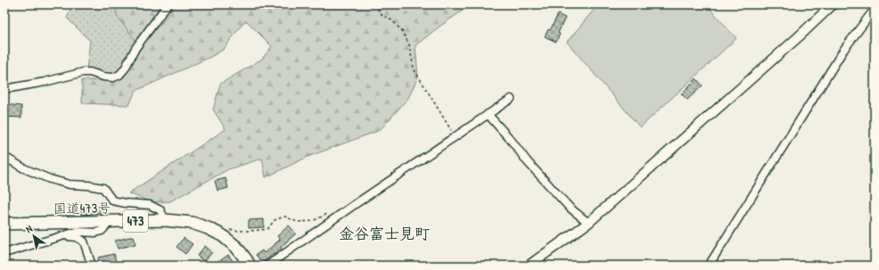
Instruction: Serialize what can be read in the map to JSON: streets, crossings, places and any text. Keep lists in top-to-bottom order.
{
  "streets": {
    "highway": ["国道473号", "473"]
  },
  "districts": ["金谷富士見町"],
  "north": "top left"
}
